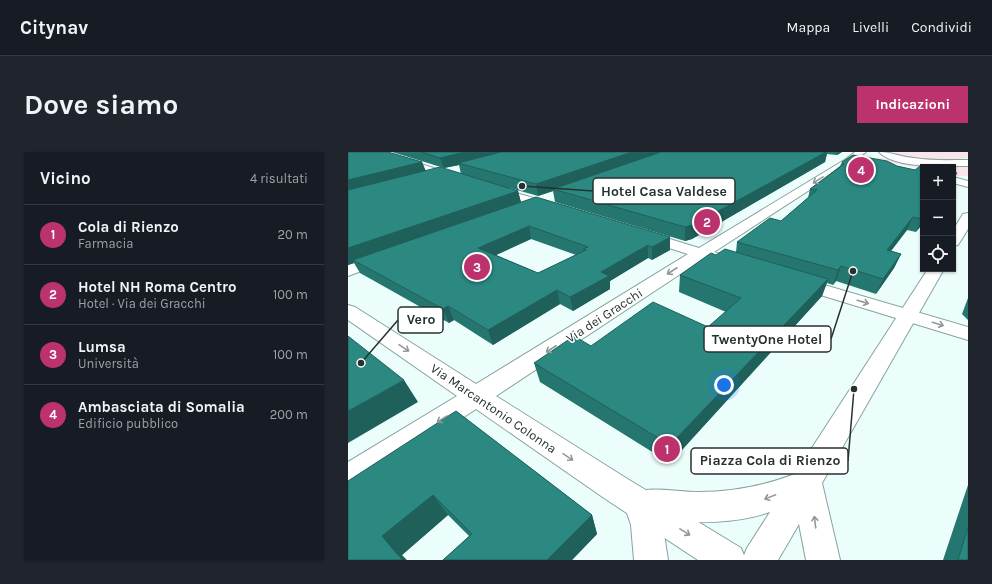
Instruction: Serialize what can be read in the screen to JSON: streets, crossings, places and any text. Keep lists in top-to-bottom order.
{
  "streets": {
    "street": ["Via dei Gracchi", "Via Marcantonio Colonna"]
  },
  "crossings": [
    ["Via dei Gracchi", "Via Marcantonio Colonna"]
  ],
  "one_way": ["Via dei Gracchi", "Via Marcantonio Colonna"],
  "places": [
    "Hotel Casa Valdese",
    "TwentyOne Hotel",
    "Vero",
    "Piazza Cola di Rienzo"
  ],
  "page": {
    "header": "Citynav",
    "nav": ["Mappa", "Livelli", "Condividi"],
    "buttons": "Indicazioni",
    "title": "Dove siamo",
    "heading": ["Vicino", "4 risultati"],
    "pins": [
      "4",
      "2",
      "3",
      "1"
    ],
    "map_buttons": ["+", "−"],
    "list": [
      {
        "mark": "1",
        "name": "Cola di Rienzo",
        "note": "Farmacia",
        "value": "20 m"
      },
      {
        "mark": "2",
        "name": "Hotel NH Roma Centro",
        "note": "Hotel · Via dei Gracchi",
        "value": "100 m"
      },
      {
        "mark": "3",
        "name": "Lumsa",
        "note": "Università",
        "value": "100 m"
      },
      {
        "mark": "4",
        "name": "Ambasciata di Somalia",
        "note": "Edificio pubblico",
        "value": "200 m"
      }
    ]
  }
}
